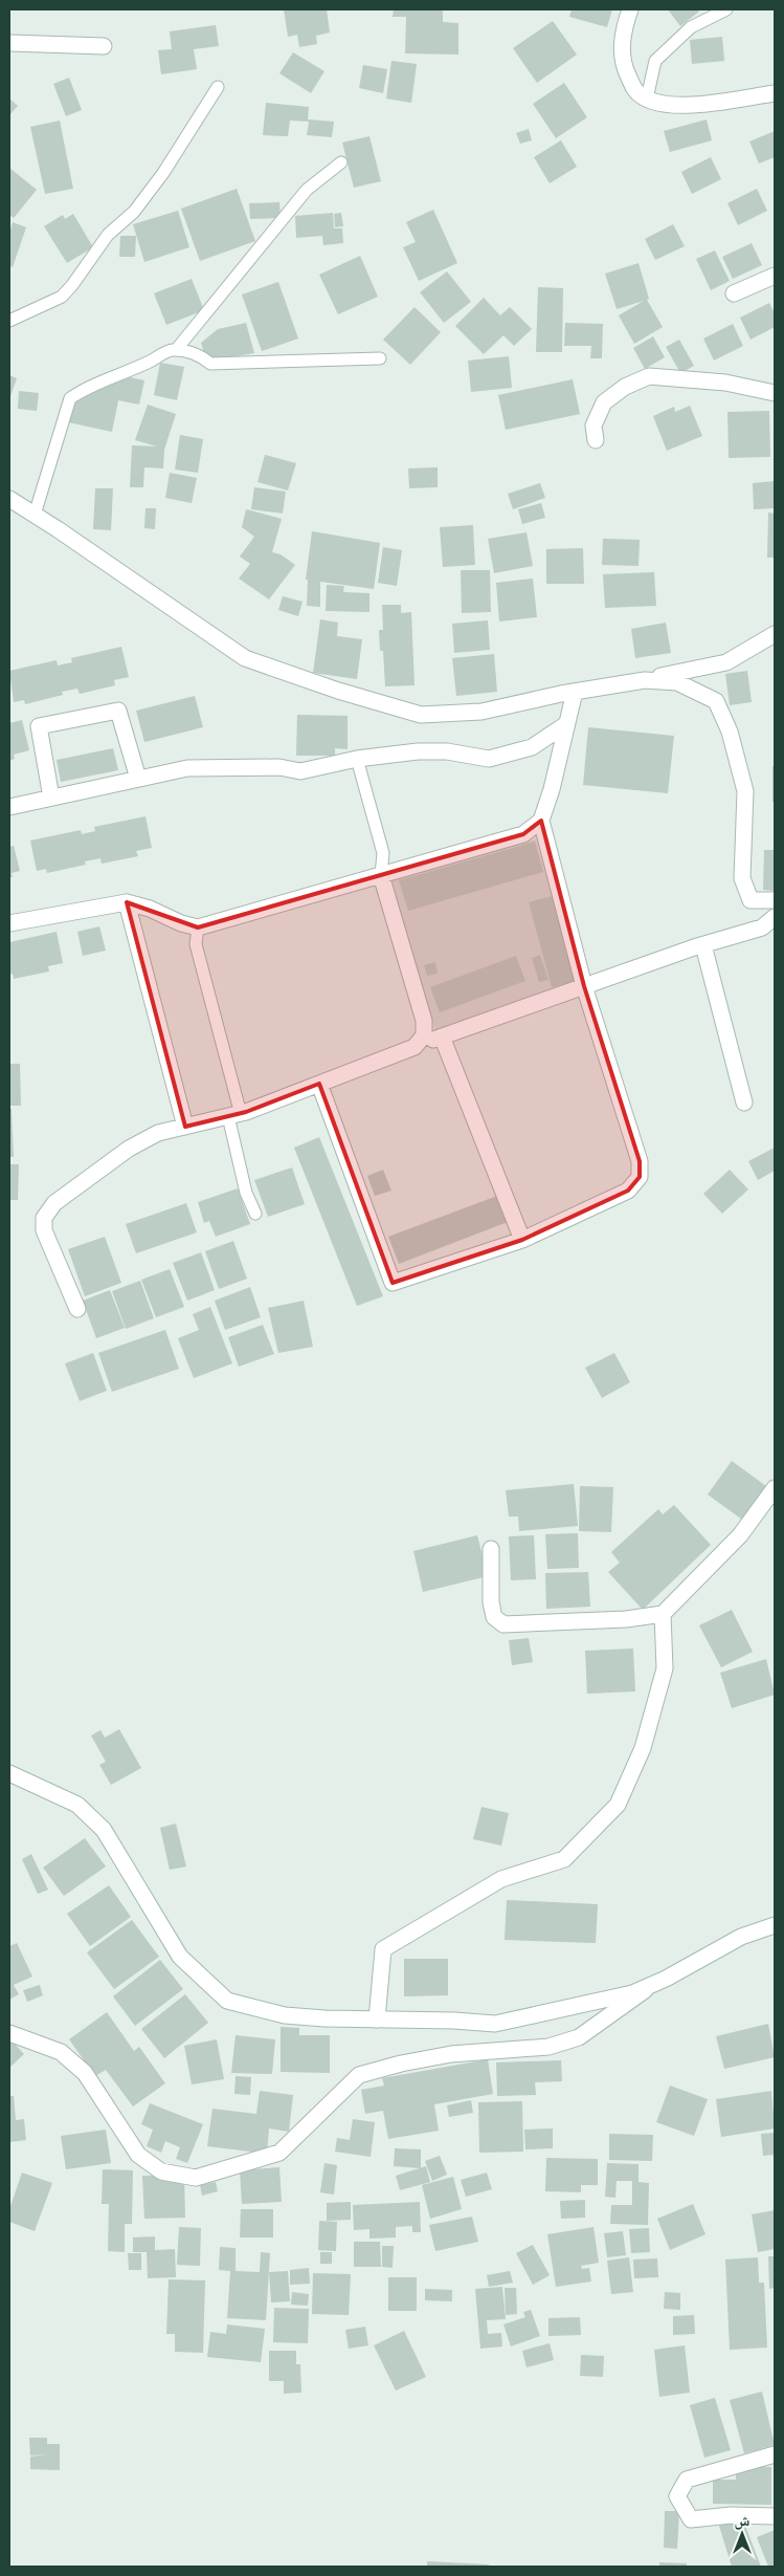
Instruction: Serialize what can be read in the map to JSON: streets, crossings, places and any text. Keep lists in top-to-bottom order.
{
  "north": "top"
}
